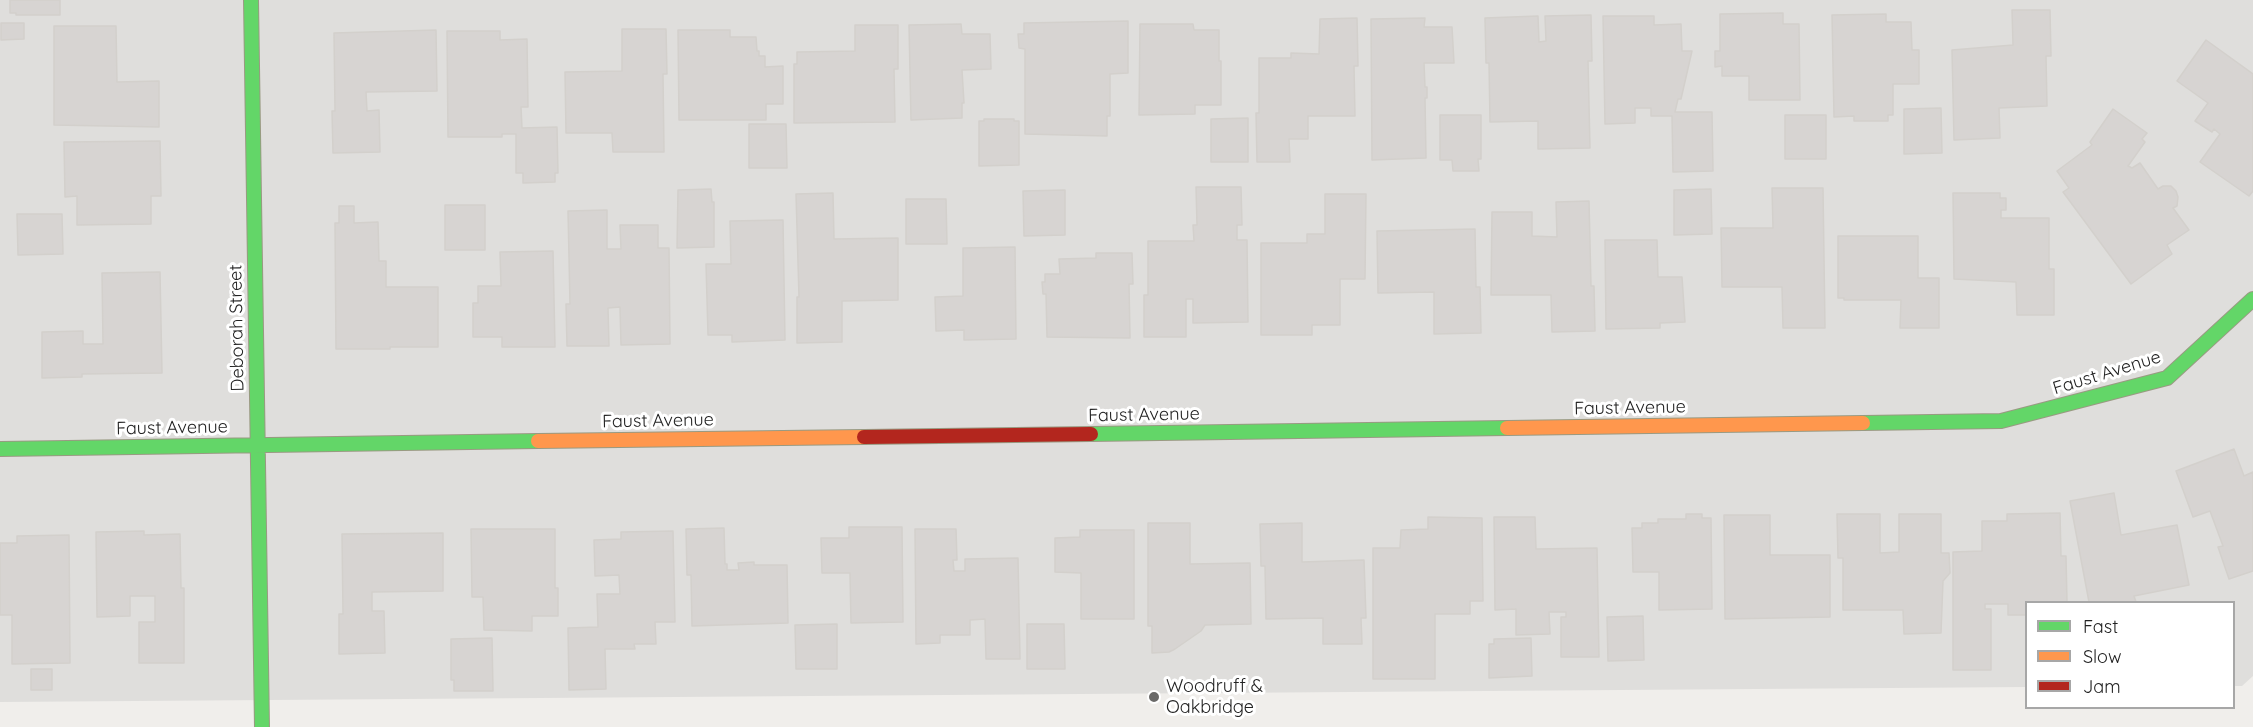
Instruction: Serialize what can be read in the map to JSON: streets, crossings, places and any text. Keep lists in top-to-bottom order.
{
  "streets": {
    "street": ["Deborah Street", "Faust Avenue"]
  },
  "crossings": [
    ["Deborah Street", "Faust Avenue"]
  ],
  "places": ["Woodruff & Oakbridge"],
  "legend": ["Fast", "Slow", "Jam"]
}
